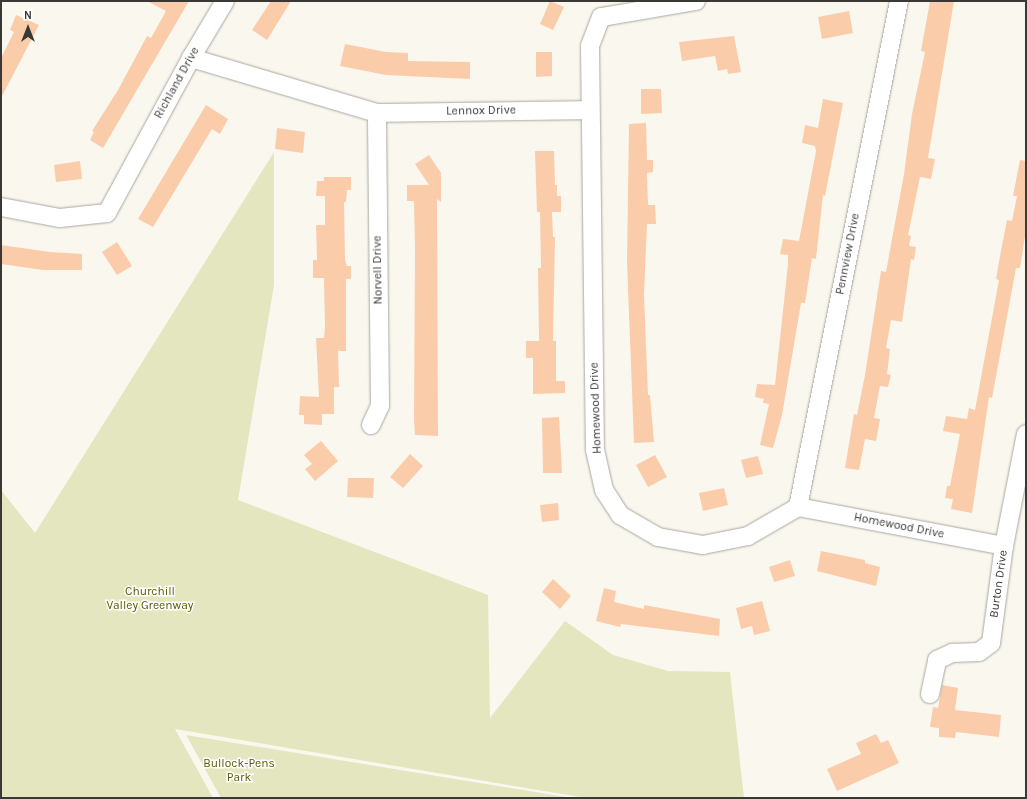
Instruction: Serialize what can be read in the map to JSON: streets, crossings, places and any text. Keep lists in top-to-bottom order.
{
  "streets": {
    "street": [
      "Richland Drive",
      "Lennox Drive",
      "Pennview Drive",
      "Norvell Drive",
      "Homewood Drive",
      "Burton Drive"
    ]
  },
  "crossings": [
    ["Richland Drive", "Lennox Drive"],
    ["Lennox Drive", "Norvell Drive"],
    ["Lennox Drive", "Homewood Drive"],
    ["Pennview Drive", "Homewood Drive"],
    ["Homewood Drive", "Burton Drive"]
  ],
  "parks": ["Churchill Valley Greenway", "Bullock-Pens Park"],
  "north": "top"
}
